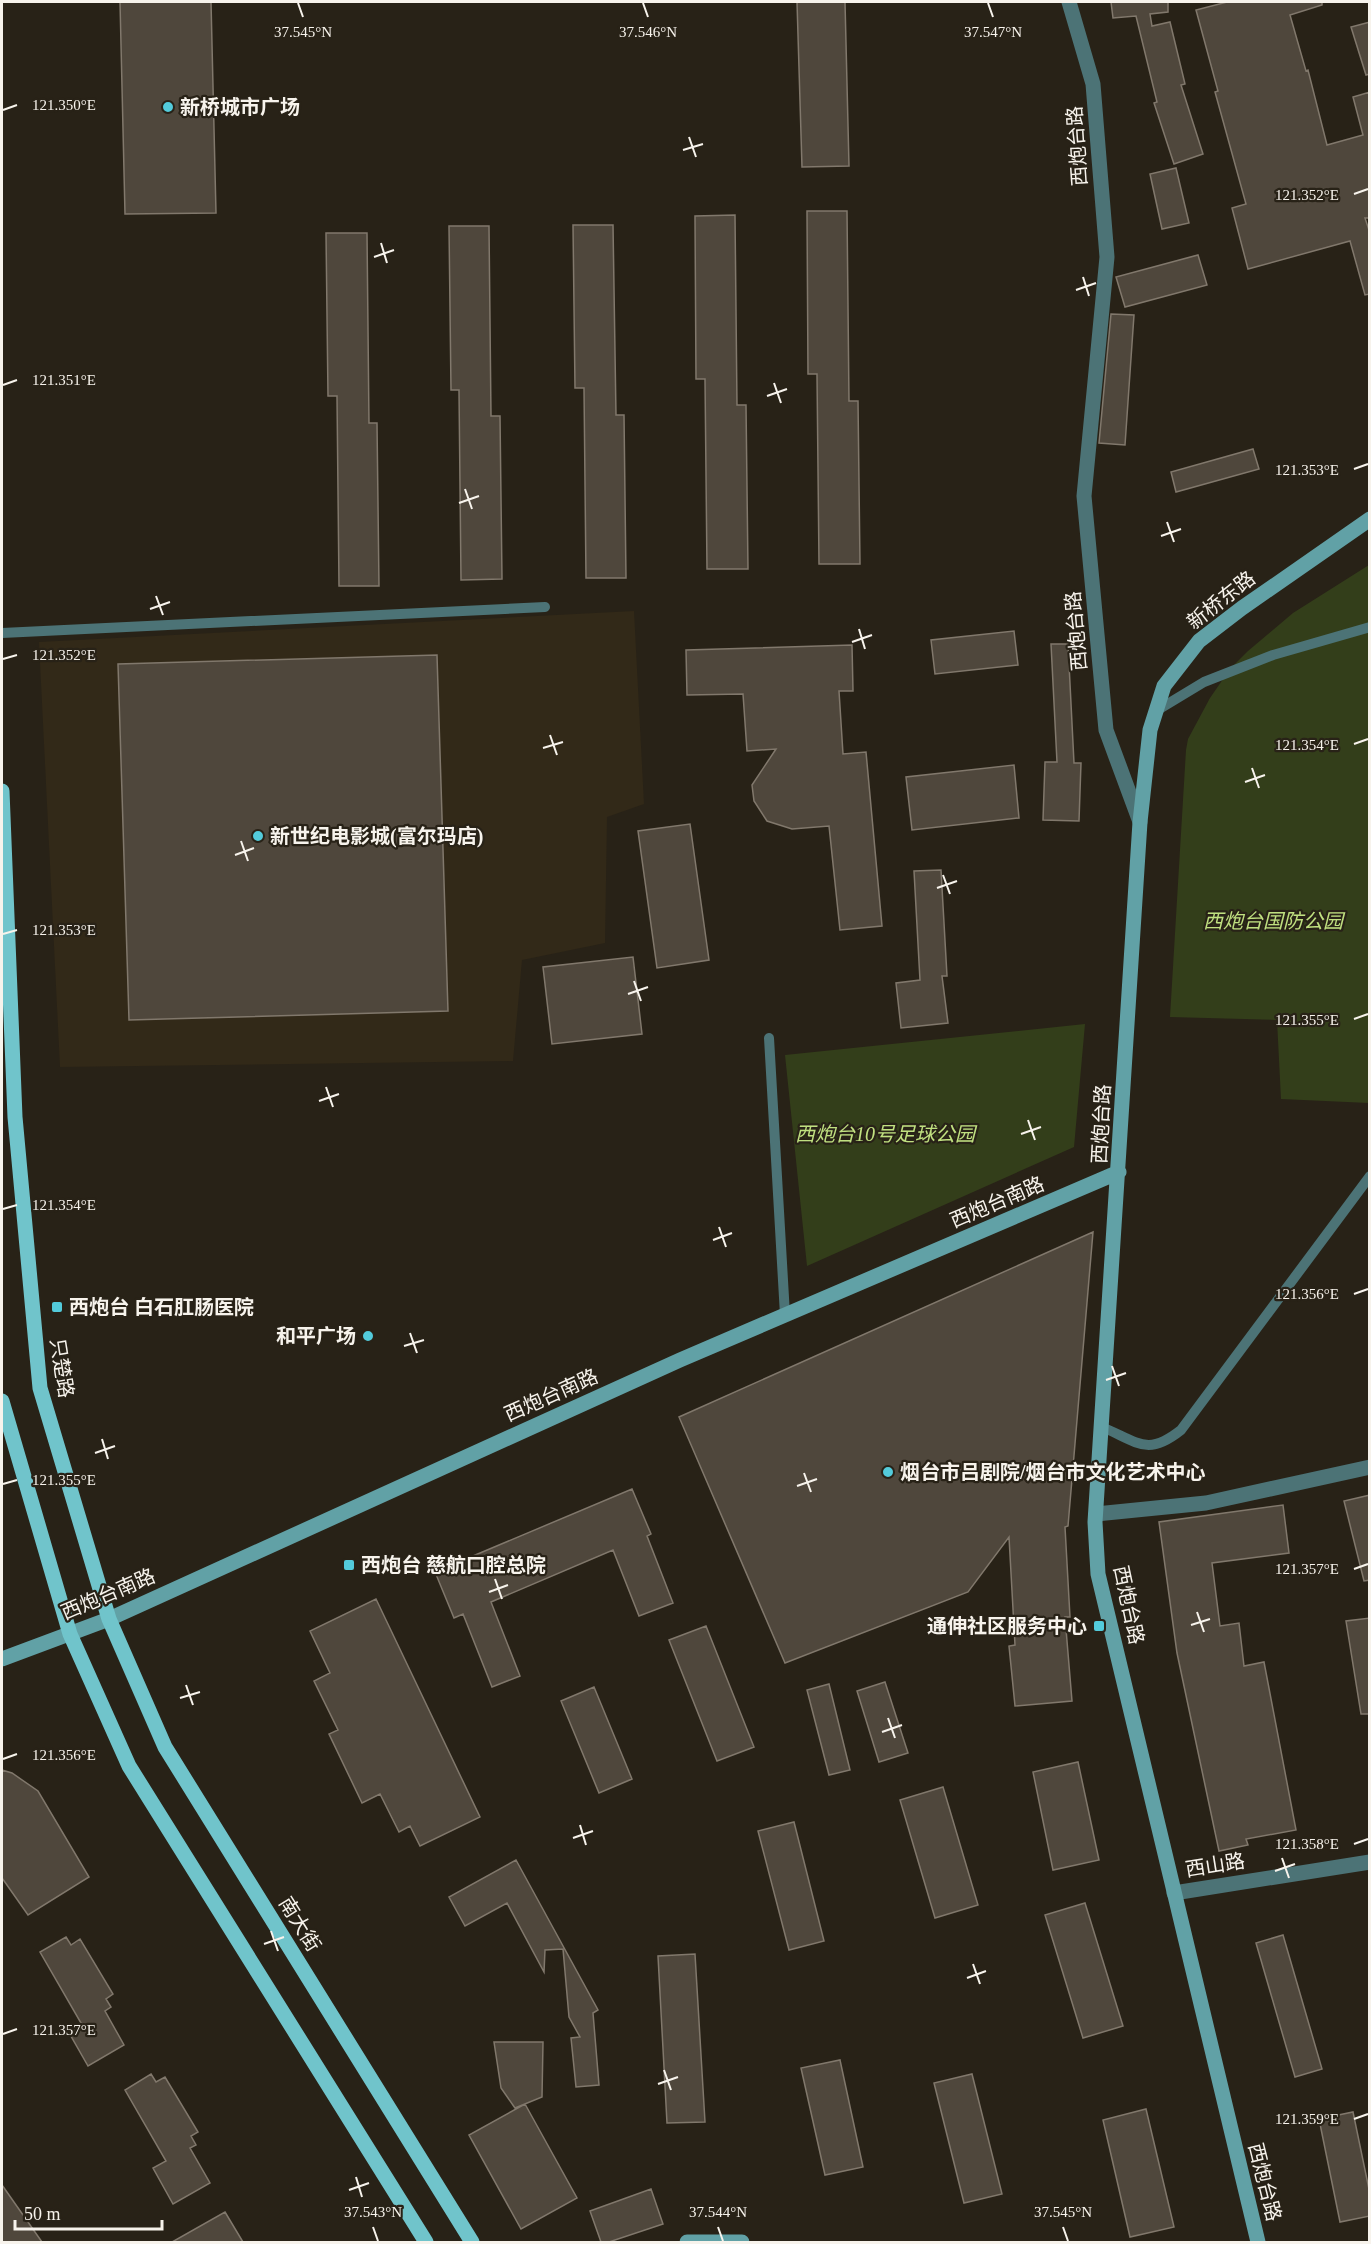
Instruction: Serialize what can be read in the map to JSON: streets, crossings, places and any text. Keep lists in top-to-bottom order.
{
  "streets": {
    "main road": ["只楚路", "南大街"],
    "street": [
      "西炮台路",
      "新桥东路",
      "西炮台南路",
      "西山路"
    ]
  },
  "crossings": [
    ["西炮台路", "新桥东路"],
    ["西炮台路", "西炮台南路"],
    ["西炮台路", "西山路"],
    ["西炮台南路", "只楚路"],
    ["西炮台南路", "南大街"],
    ["只楚路", "南大街"]
  ],
  "parks": ["西炮台国防公园", "西炮台10号足球公园"],
  "places": {
    "other": [
      "新桥城市广场",
      "新世纪电影城(富尔玛店)",
      "和平广场",
      "烟台市吕剧院/烟台市文化艺术中心"
    ],
    "transit": ["西炮台 白石肛肠医院", "西炮台 慈航口腔总院", "通伸社区服务中心"]
  },
  "scale_bar": "50 m",
  "coordinates": [
    "37.547°N",
    "37.545°N",
    "37.546°N",
    "121.350°E",
    "121.352°E",
    "121.351°E",
    "121.353°E",
    "121.354°E",
    "121.355°E",
    "121.356°E",
    "121.357°E",
    "121.358°E",
    "121.359°E",
    "37.543°N",
    "37.544°N"
  ]
}
